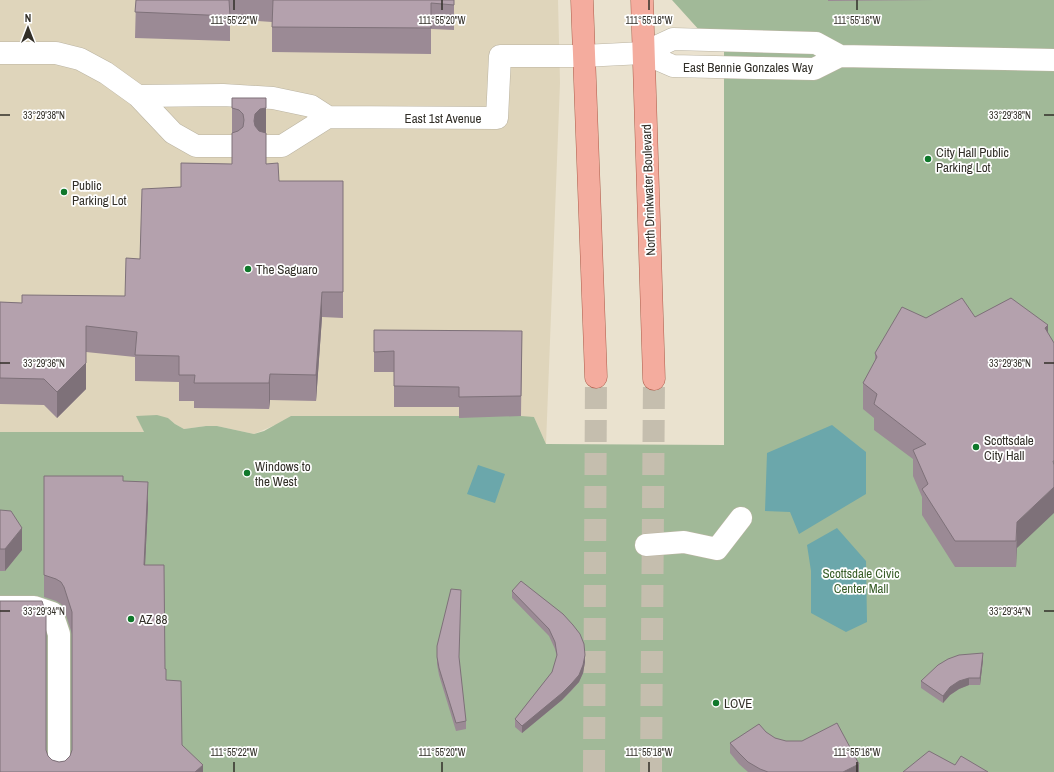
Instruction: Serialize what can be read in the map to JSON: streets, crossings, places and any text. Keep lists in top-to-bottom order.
{
  "streets": {
    "main road": ["North Drinkwater Boulevard"],
    "street": ["East Bennie Gonzales Way", "East 1st Avenue"]
  },
  "crossings": [
    ["East Bennie Gonzales Way", "East 1st Avenue"],
    ["East Bennie Gonzales Way", "North Drinkwater Boulevard"],
    ["East 1st Avenue", "North Drinkwater Boulevard"]
  ],
  "parks": ["Scottsdale Civic Center Mall"],
  "places": [
    "City Hall Public Parking Lot",
    "Public Parking Lot",
    "The Saguaro",
    "Scottsdale City Hall",
    "Windows to the West",
    "AZ 88",
    "LOVE"
  ],
  "north": "top",
  "coordinates": [
    "111°55'22\"W",
    "111°55'20\"W",
    "111°55'18\"W",
    "111°55'16\"W",
    "33°29'38\"N",
    "33°29'36\"N",
    "33°29'34\"N"
  ]
}
